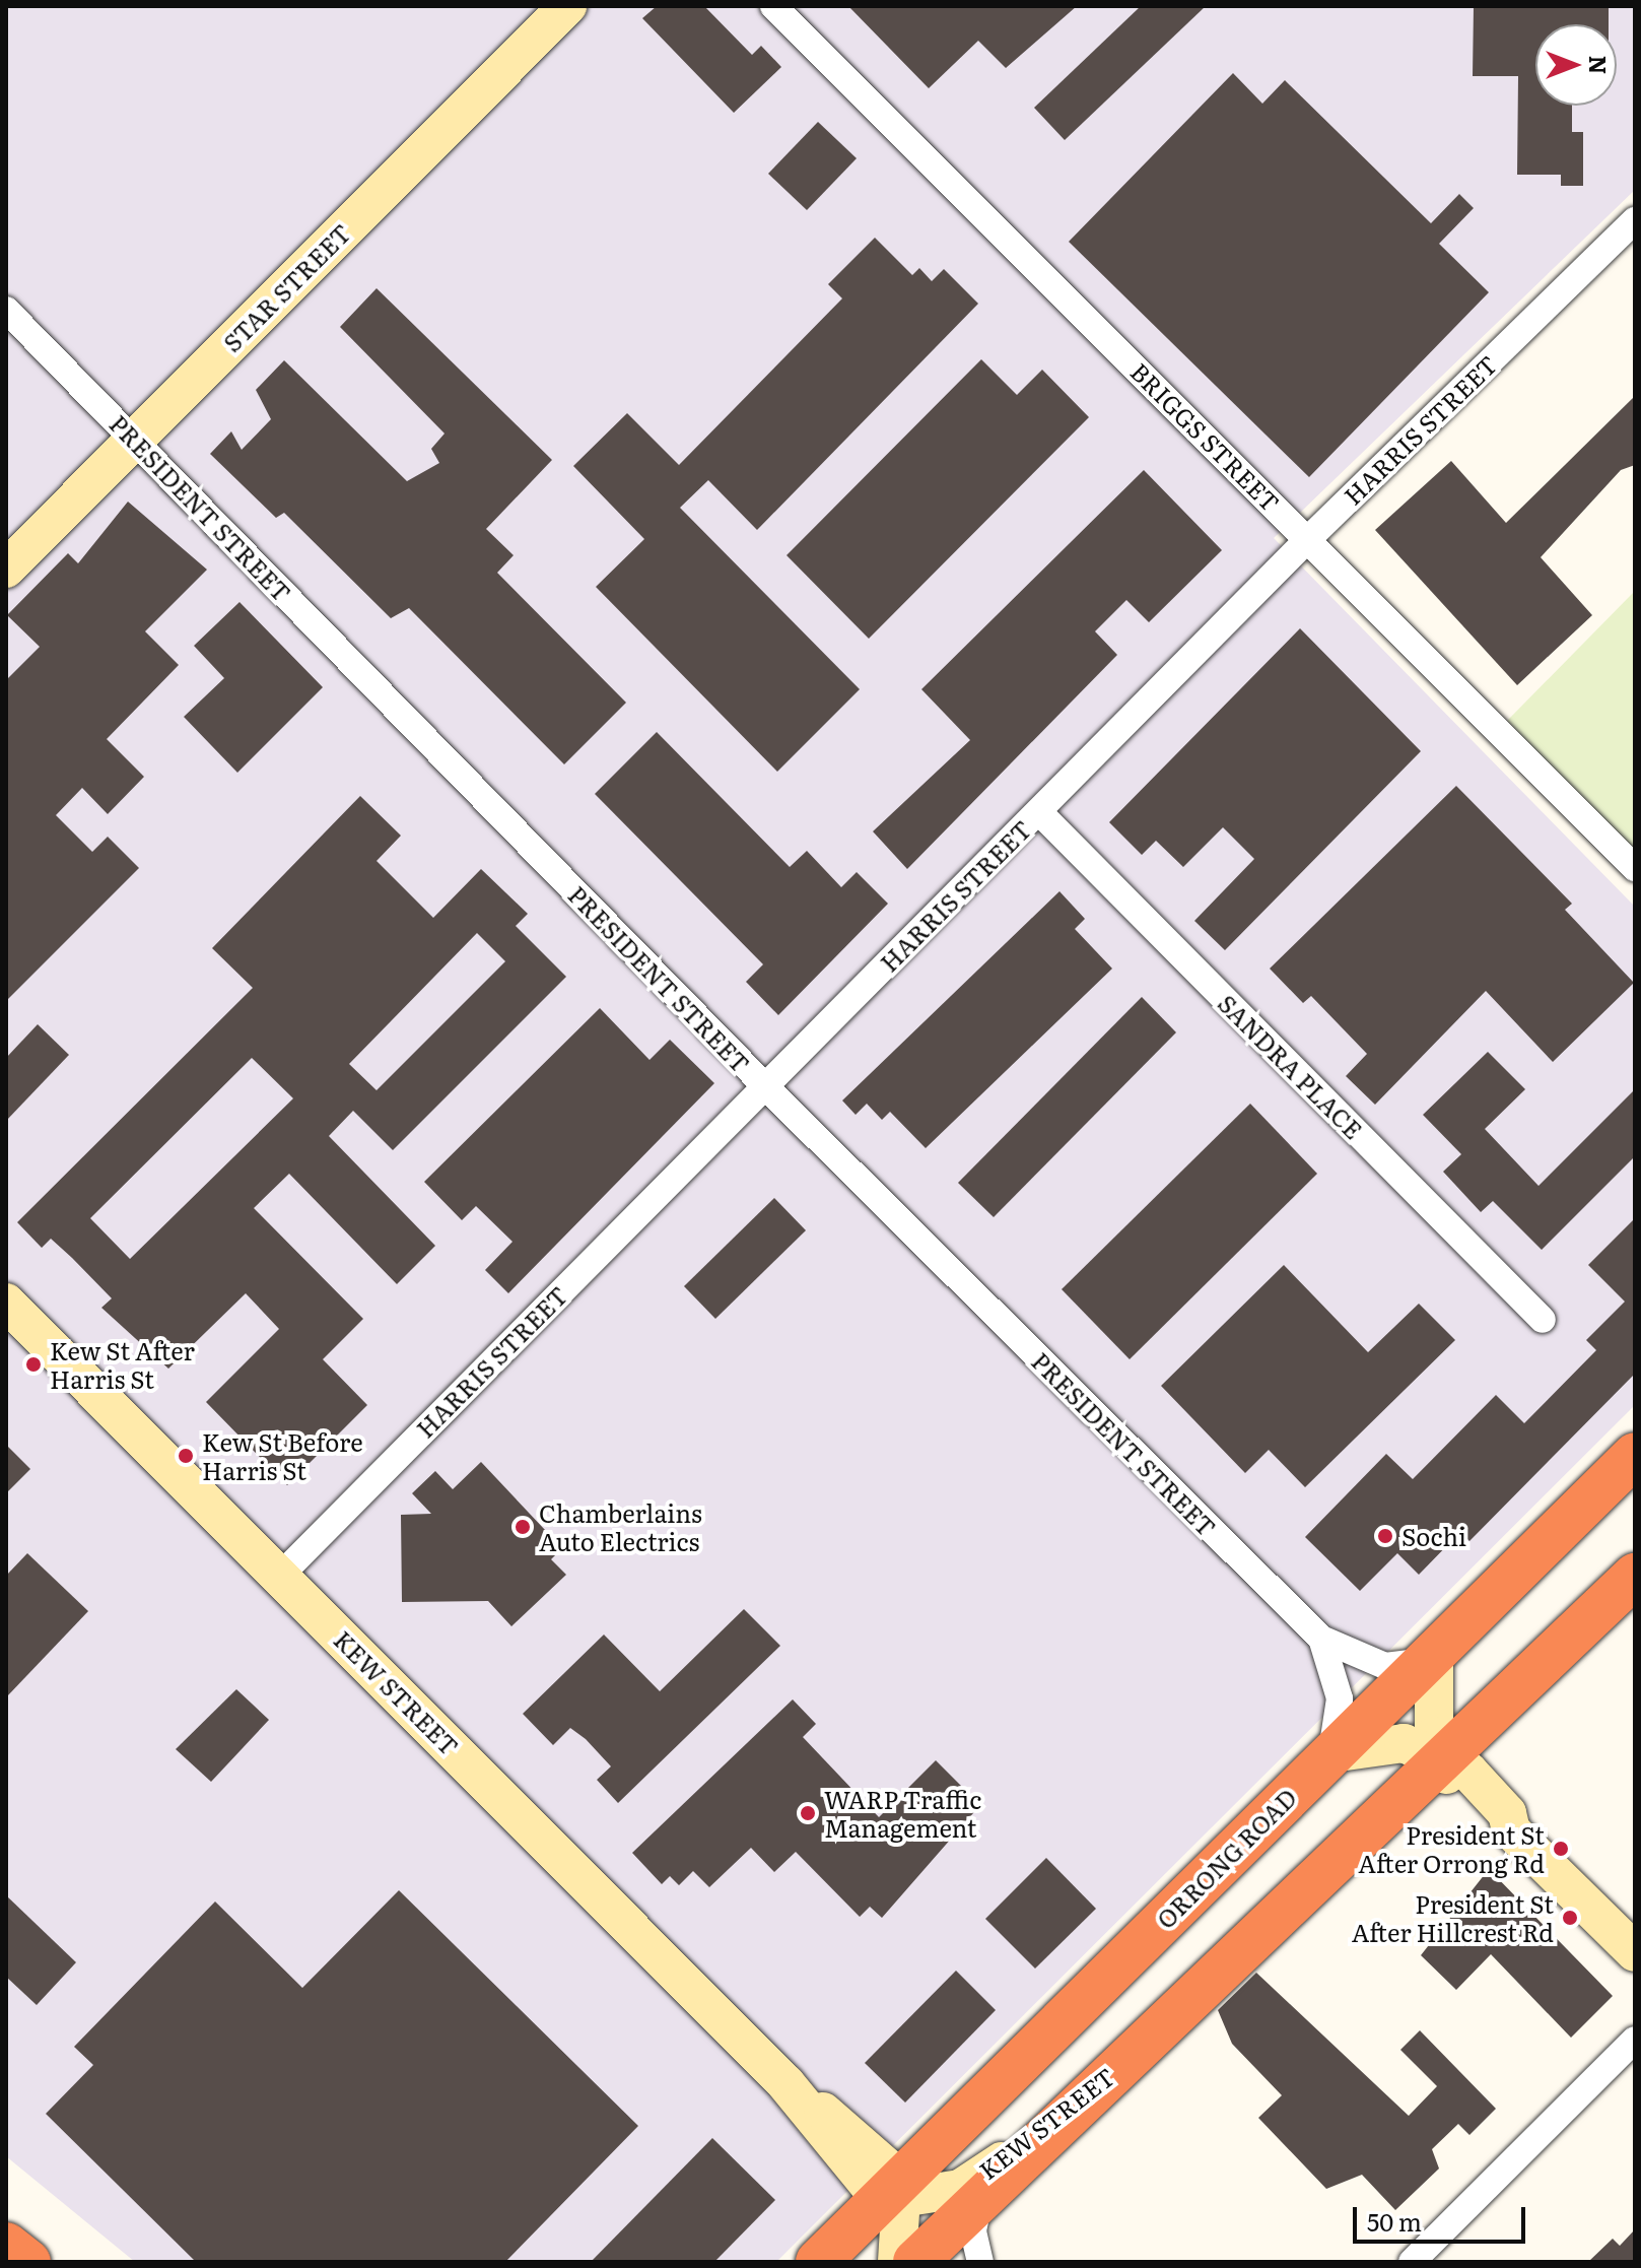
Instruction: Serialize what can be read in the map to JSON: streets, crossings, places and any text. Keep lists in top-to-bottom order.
{
  "streets": {
    "highway": ["ORRONG ROAD"],
    "street": [
      "STAR STREET",
      "HARRIS STREET",
      "BRIGGS STREET",
      "PRESIDENT STREET",
      "SANDRA PLACE",
      "KEW STREET"
    ]
  },
  "crossings": [
    ["STAR STREET", "PRESIDENT STREET"],
    ["HARRIS STREET", "BRIGGS STREET"],
    ["HARRIS STREET", "PRESIDENT STREET"],
    ["HARRIS STREET", "SANDRA PLACE"],
    ["HARRIS STREET", "KEW STREET"],
    ["PRESIDENT STREET", "ORRONG ROAD"],
    ["KEW STREET", "ORRONG ROAD"]
  ],
  "places": [
    "Kew St After Harris St",
    "Kew St Before Harris St",
    "Chamberlains Auto Electrics",
    "Sochi",
    "WARP Traffic Management",
    "President St After Orrong Rd",
    "President St After Hillcrest Rd"
  ],
  "scale_bar": "50 m",
  "north": "right"
}
